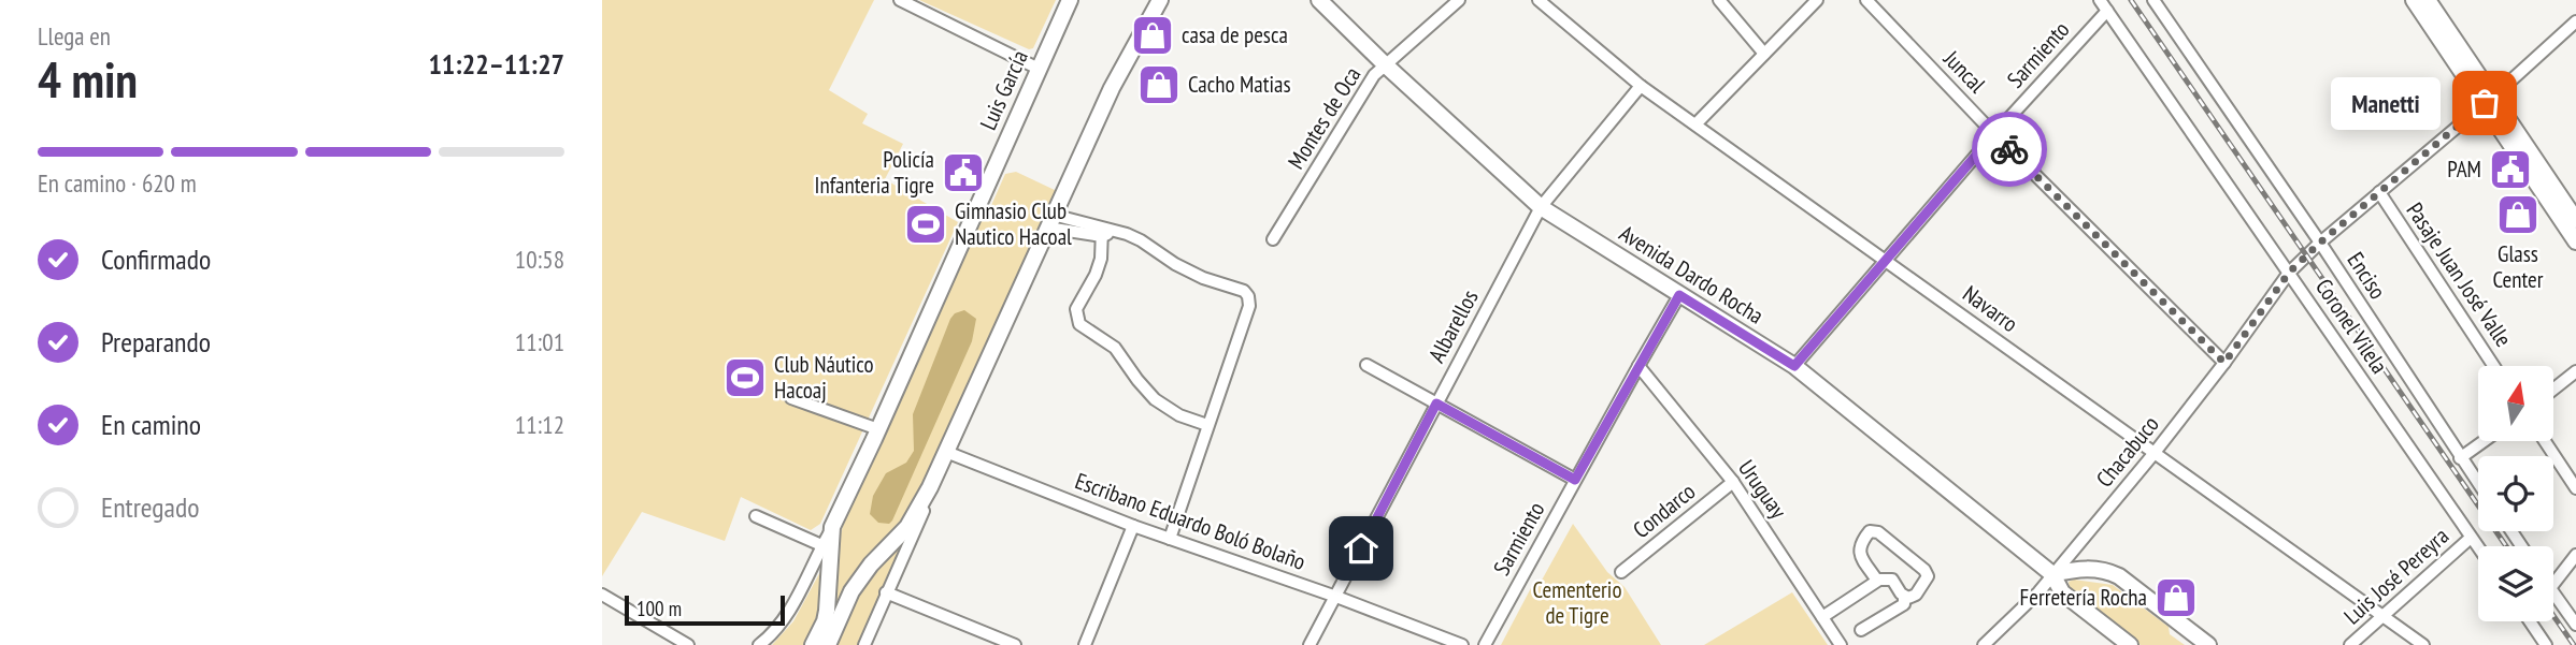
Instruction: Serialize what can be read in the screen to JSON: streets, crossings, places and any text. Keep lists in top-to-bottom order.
{
  "streets": {
    "main road": ["Luis García", "Avenida Dardo Rocha"],
    "street": [
      "Sarmiento",
      "Juncal",
      "Montes de Oca",
      "Pasaje Juan José Valle",
      "Enciso",
      "Navarro",
      "Albarellos",
      "Coronel Vilela",
      "Chacabuco",
      "Uruguay",
      "Condarco",
      "Escribano Eduardo Boló Bolaño",
      "Luis José Pereyra"
    ]
  },
  "crossings": [
    ["Sarmiento", "Juncal"],
    ["Sarmiento", "Avenida Dardo Rocha"],
    ["Sarmiento", "Navarro"],
    ["Sarmiento", "Coronel Vilela"],
    ["Sarmiento", "Uruguay"],
    ["Juncal", "Chacabuco"],
    ["Montes de Oca", "Avenida Dardo Rocha"],
    ["Avenida Dardo Rocha", "Albarellos"],
    ["Avenida Dardo Rocha", "Chacabuco"],
    ["Enciso", "Chacabuco"],
    ["Navarro", "Albarellos"],
    ["Navarro", "Chacabuco"],
    ["Navarro", "Luis José Pereyra"],
    ["Albarellos", "Escribano Eduardo Boló Bolaño"],
    ["Coronel Vilela", "Chacabuco"],
    ["Coronel Vilela", "Luis José Pereyra"],
    ["Uruguay", "Condarco"]
  ],
  "parks": ["Cementerio de Tigre"],
  "places": {
    "shop": [
      "casa de pesca",
      "Cacho Matias",
      "Glass Center",
      "Ferretería Rocha"
    ],
    "other": ["Manetti"],
    "public building": ["PAM", "Policía Infanteria Tigre"],
    "sports": ["Gimnasio Club Nautico Hacoal", "Club Náutico Hacoaj"]
  },
  "scale_bar": "100 m",
  "north": "top",
  "page": {
    "heading": ["4 min", "Llega en", "11:22–11:27"],
    "bubble": "Manetti",
    "bar": "En camino · 620 m",
    "list": [
      ["Confirmado", "10:58"],
      ["Preparando", "11:01"],
      ["En camino", "11:12"],
      "Entregado"
    ],
    "scale": "100 m"
  }
}
